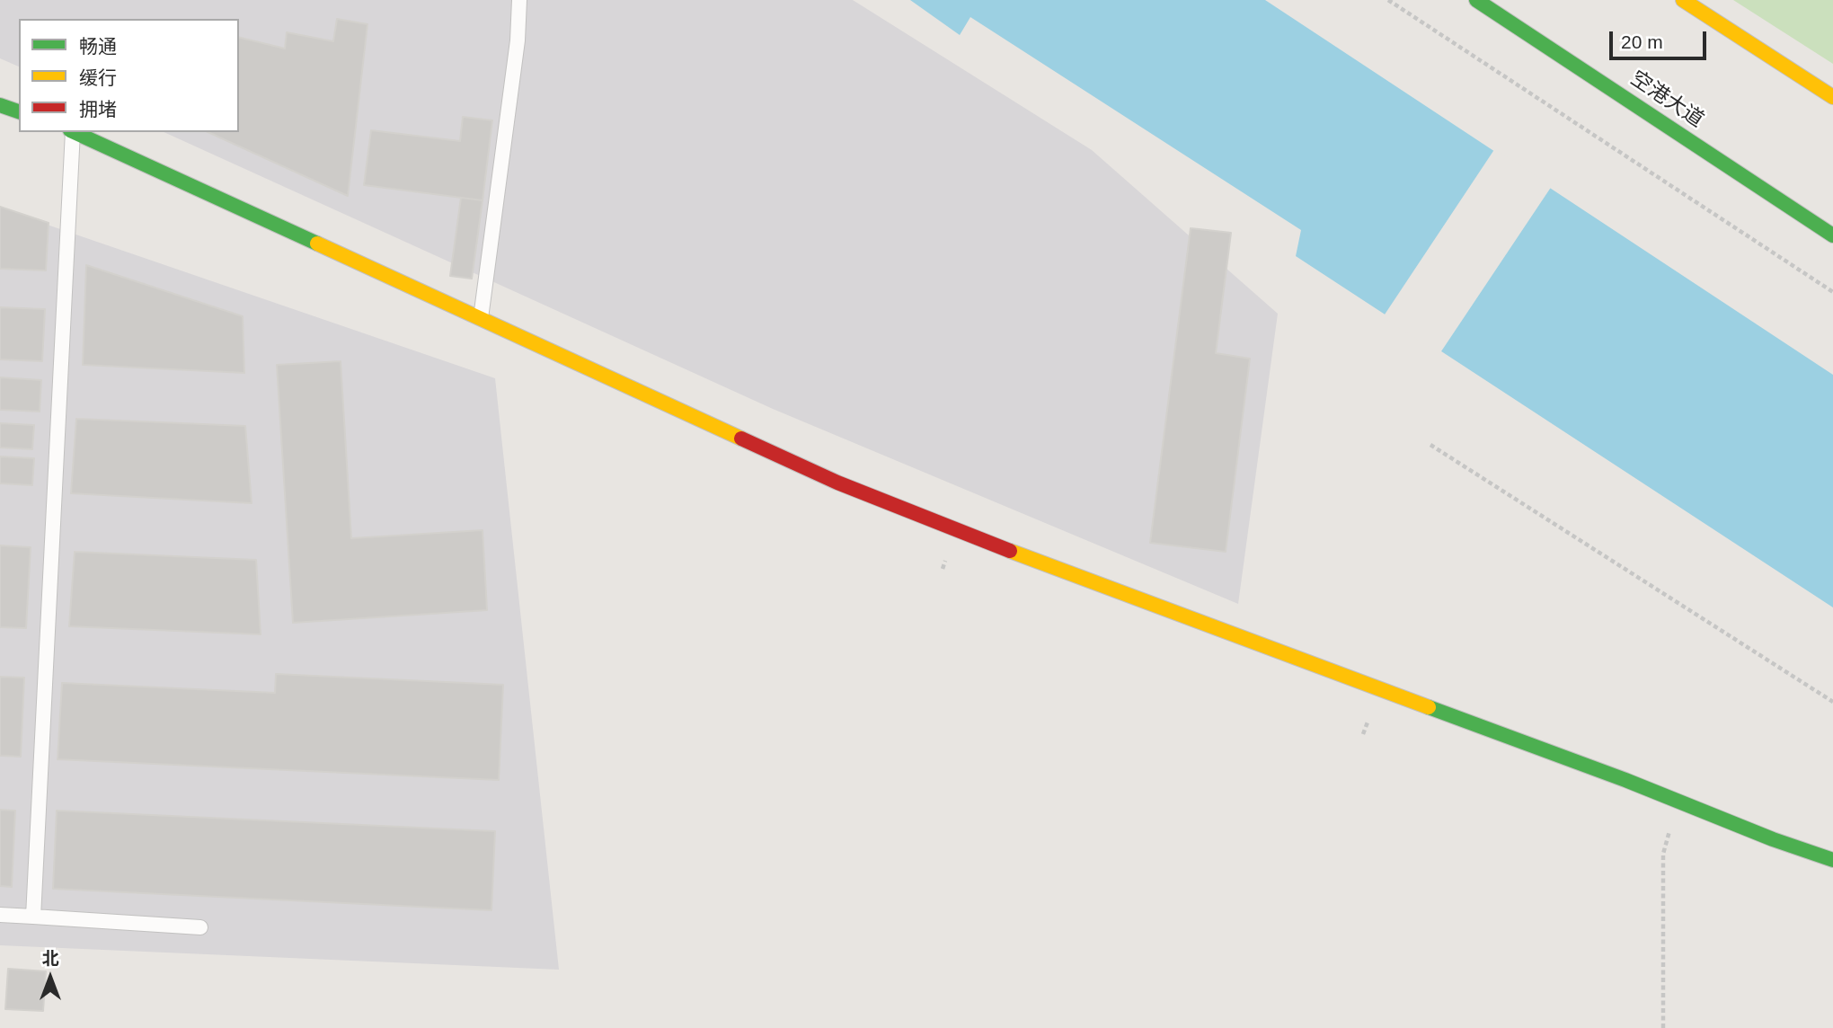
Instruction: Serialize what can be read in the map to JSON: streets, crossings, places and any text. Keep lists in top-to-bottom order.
{
  "streets": {
    "main road": ["空港大道"]
  },
  "legend": ["畅通", "缓行", "拥堵"],
  "scale_bar": "20 m",
  "north": "top"
}
